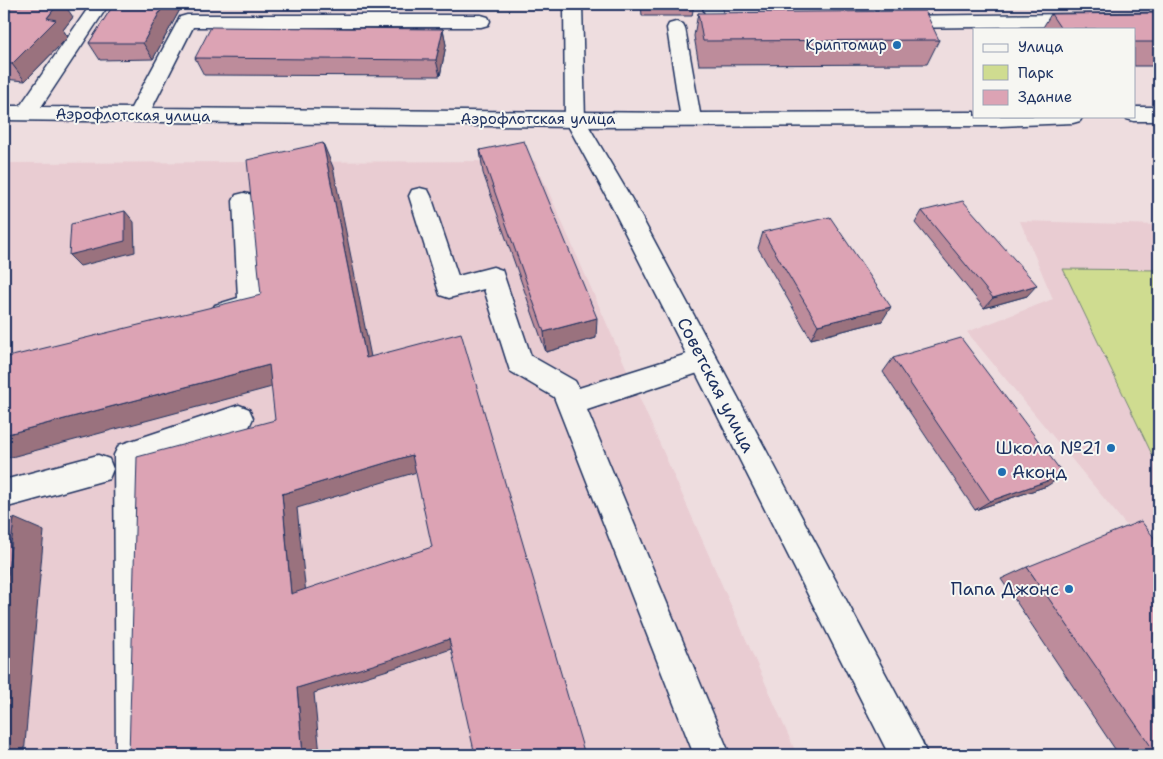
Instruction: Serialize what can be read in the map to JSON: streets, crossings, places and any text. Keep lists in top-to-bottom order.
{
  "streets": {
    "street": ["Аэрофлотская улица", "Советская улица"]
  },
  "crossings": [
    ["Аэрофлотская улица", "Советская улица"]
  ],
  "places": [
    "Криптомир",
    "Школа №21",
    "Аконд",
    "Папа Джонс"
  ],
  "legend": ["Улица", "Парк", "Здание"]
}
